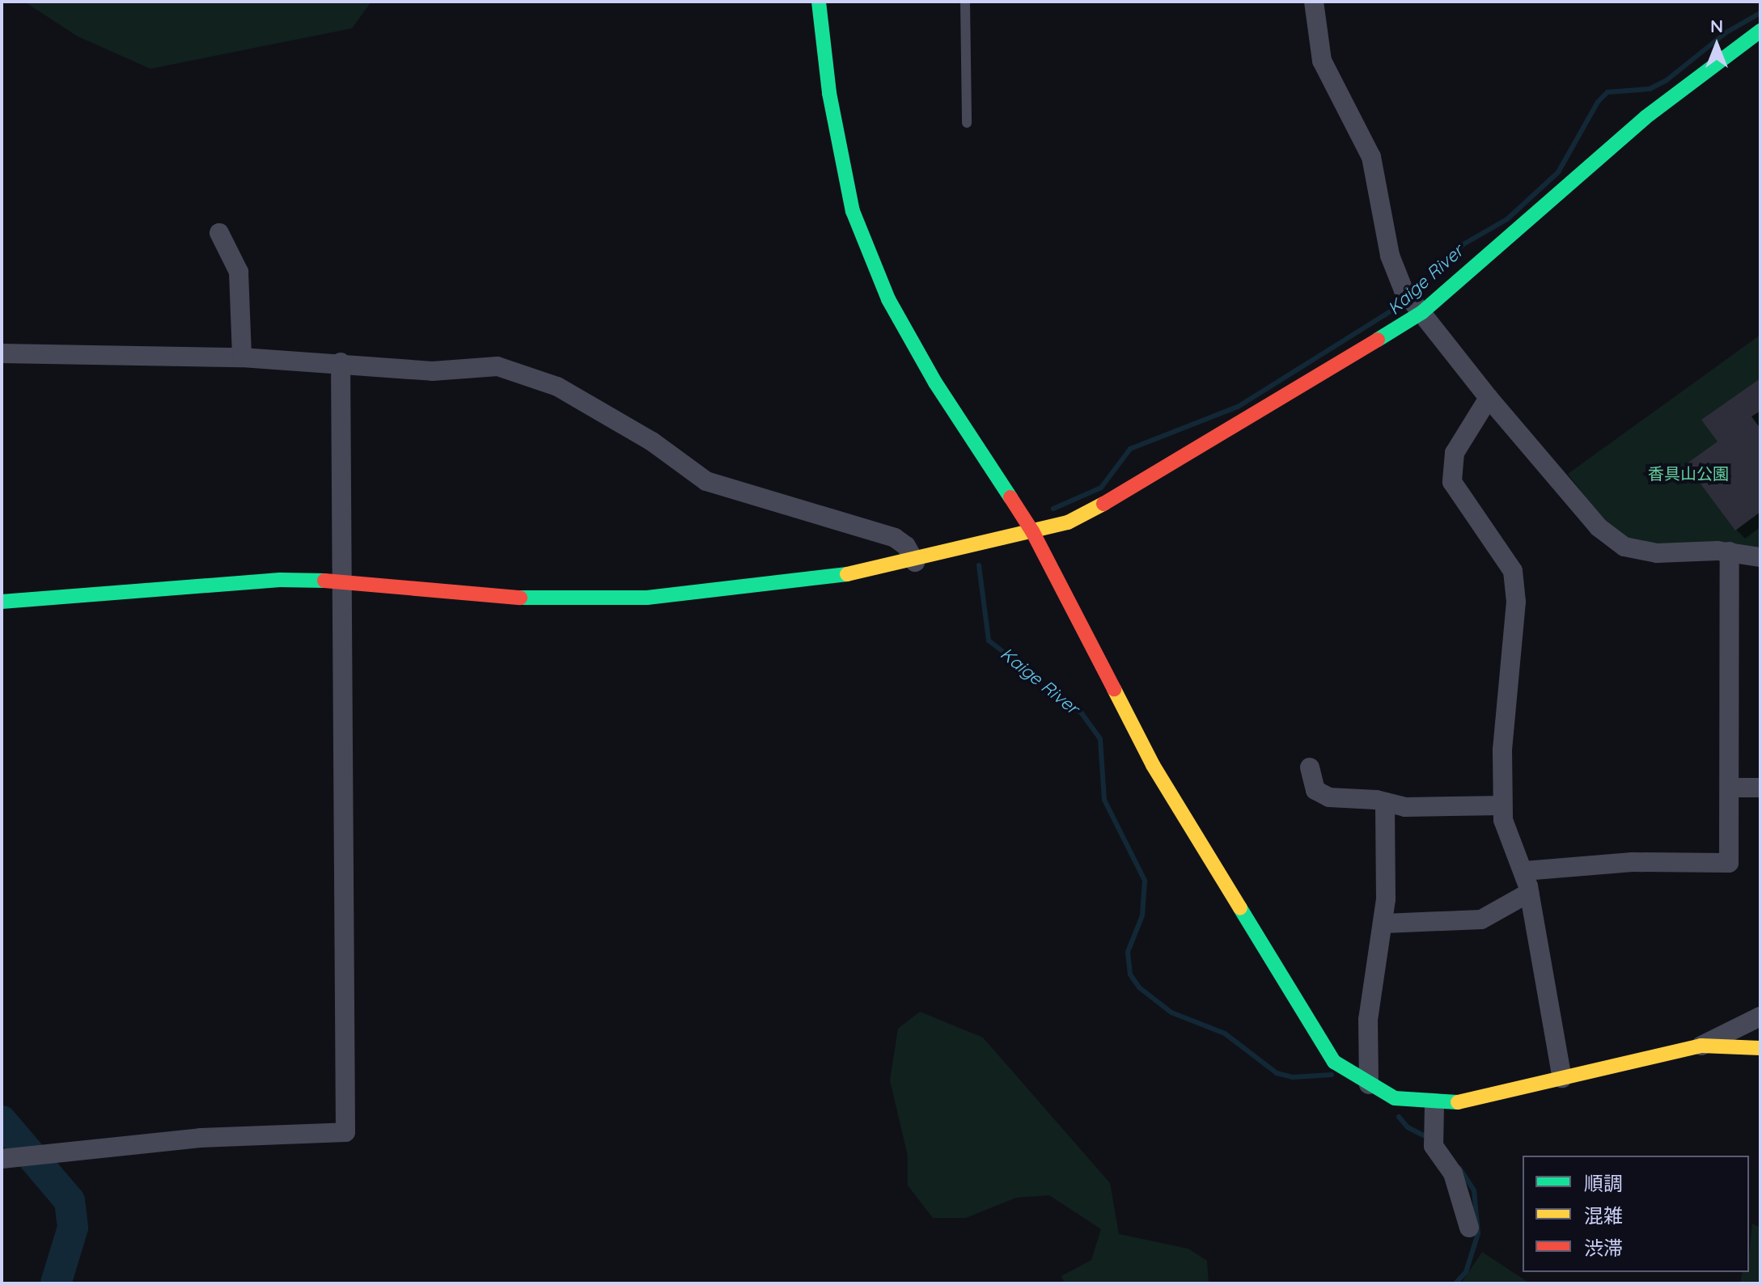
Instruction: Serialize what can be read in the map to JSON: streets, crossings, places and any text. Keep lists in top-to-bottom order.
{
  "water": ["Kaige River"],
  "parks": ["香具山公園"],
  "legend": ["順調", "混雑", "渋滞"],
  "north": "top"
}
